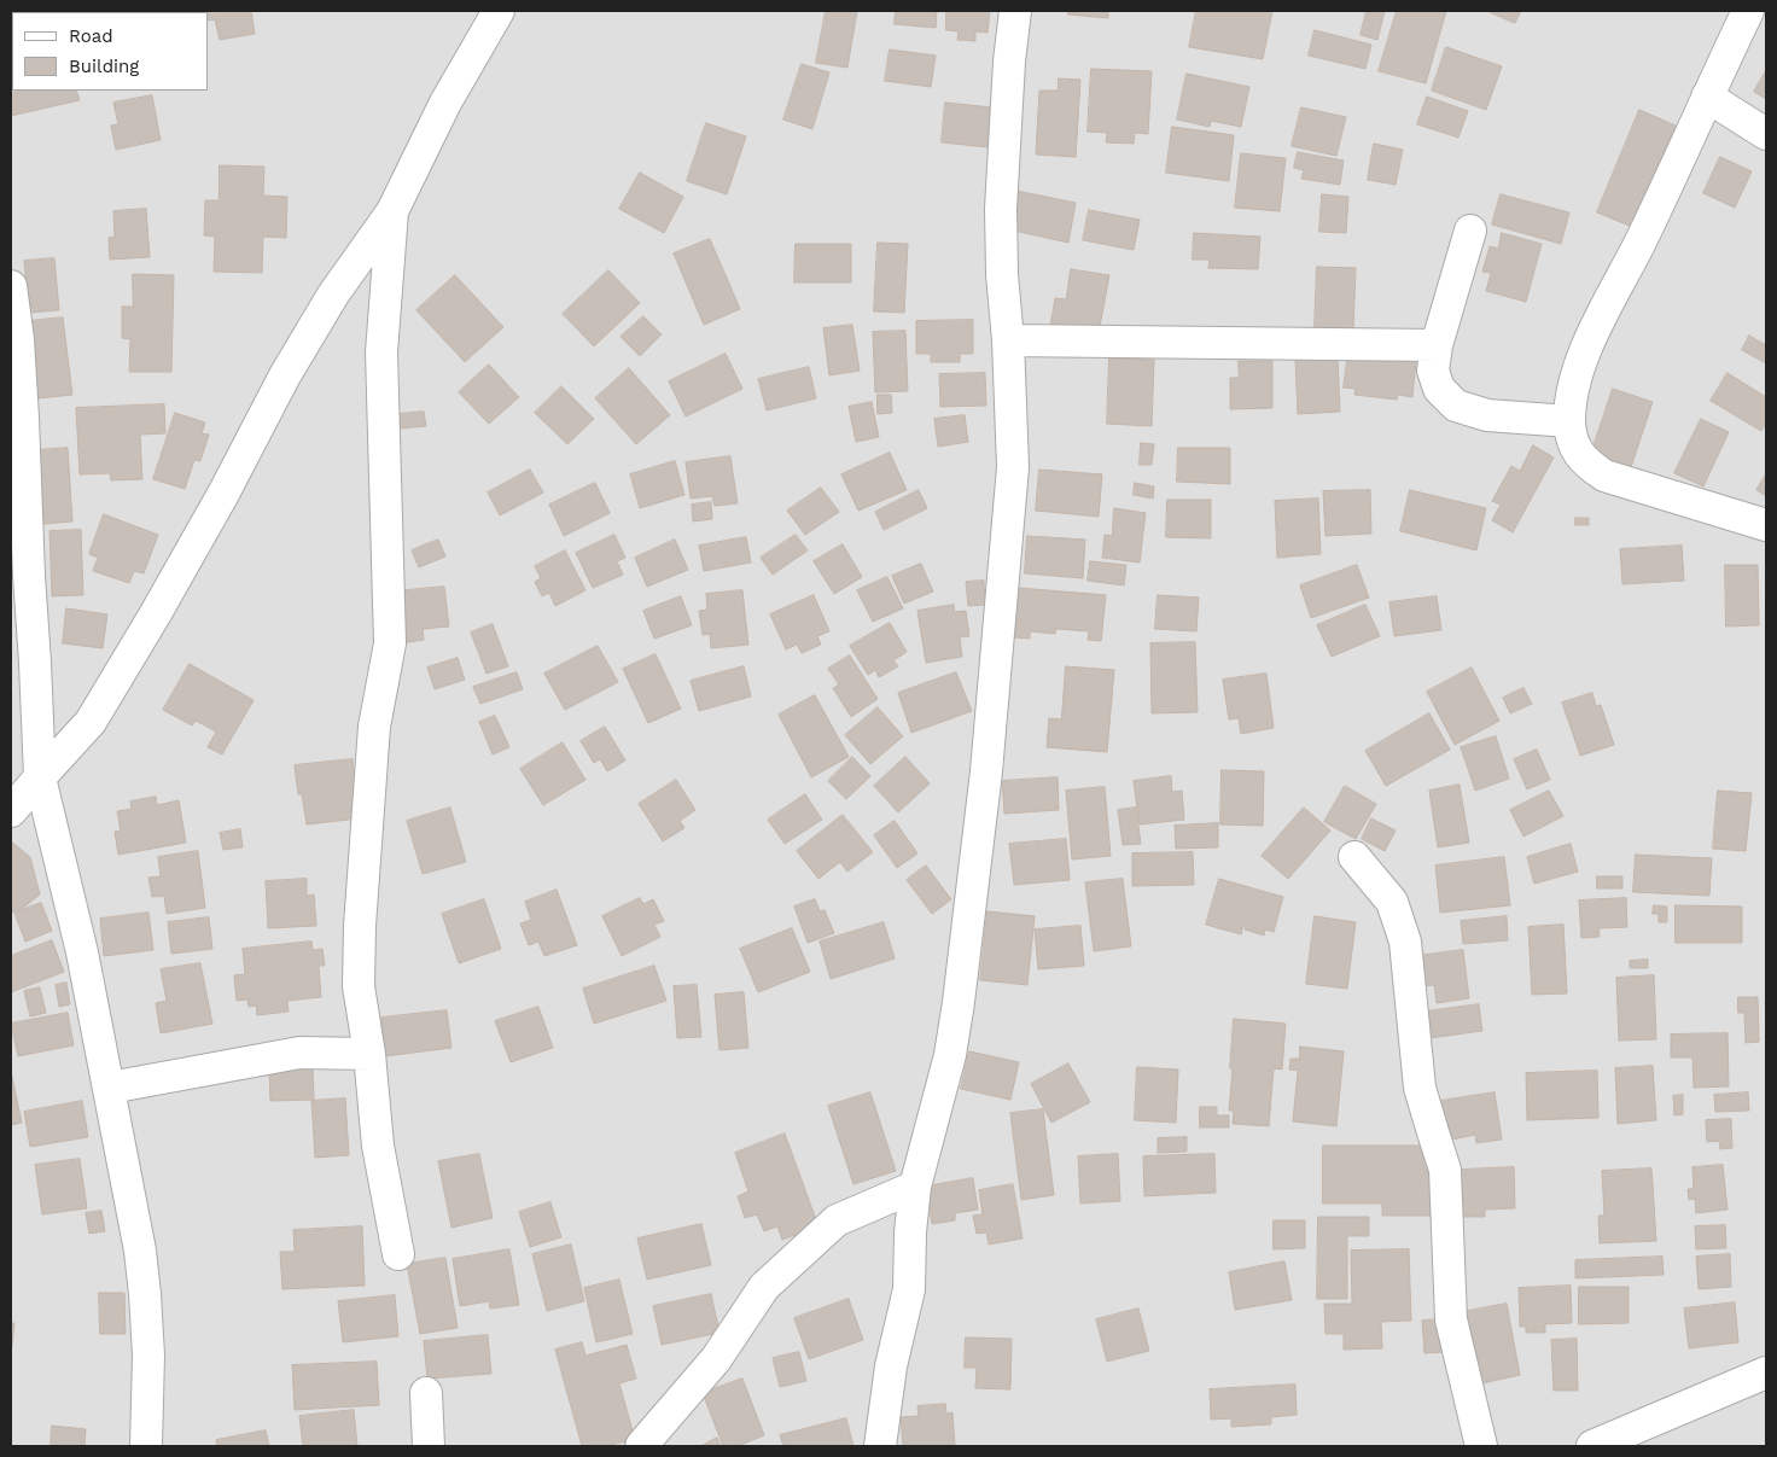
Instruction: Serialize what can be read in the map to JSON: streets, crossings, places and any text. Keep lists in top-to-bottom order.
{
  "legend": ["Road", "Building"]
}
